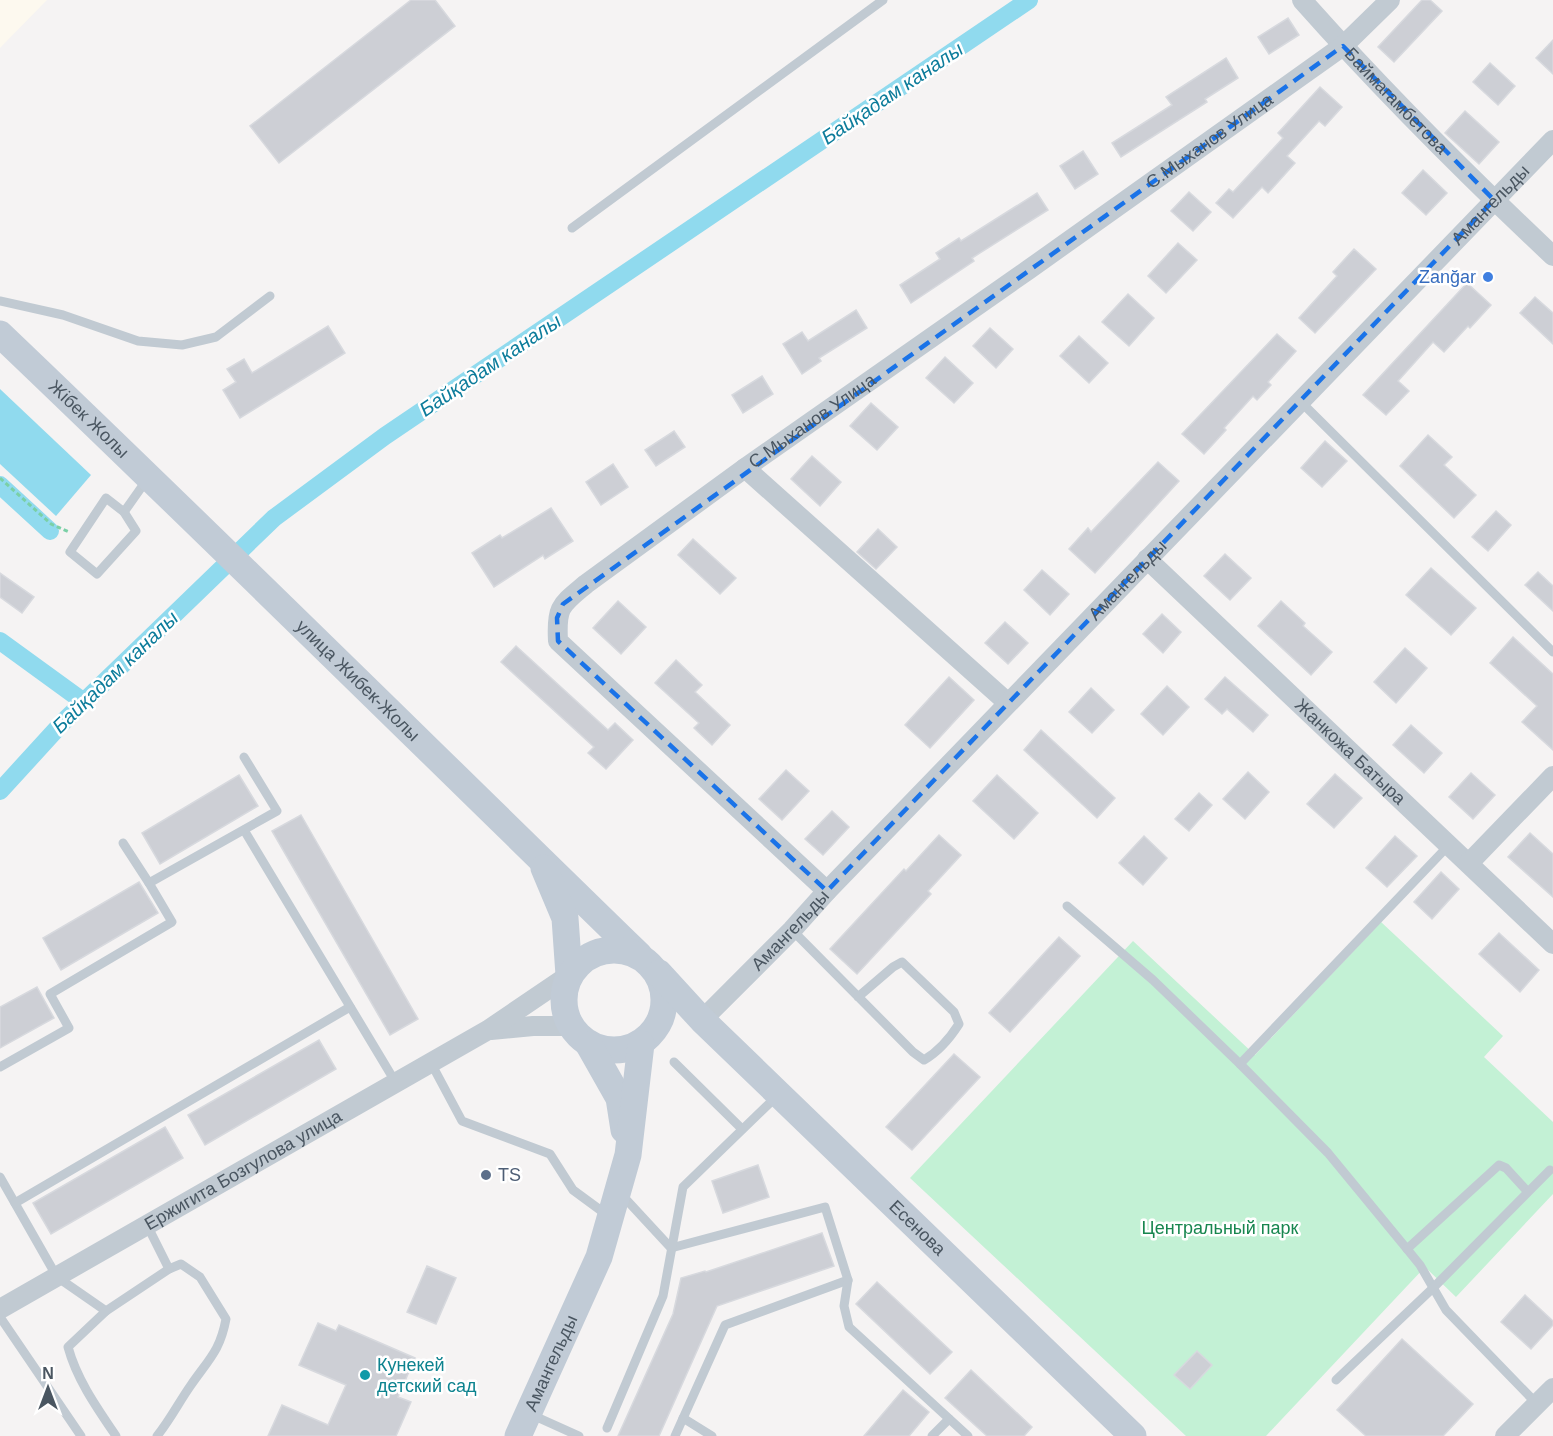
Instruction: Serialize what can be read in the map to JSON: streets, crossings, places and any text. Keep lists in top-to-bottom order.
{
  "streets": {
    "main road": [
      "Амангельды",
      "Жібек Жолы",
      "улица Жибек-Жолы",
      "Есенова"
    ],
    "street": [
      "Баймагамбетова",
      "С.Мыханов Улица",
      "Жанкожа Батыра",
      "Ержигита Бозгулова улица"
    ]
  },
  "crossings": [
    ["Баймагамбетова", "С.Мыханов Улица"],
    ["Баймагамбетова", "Амангельды"],
    ["С.Мыханов Улица", "Амангельды"],
    ["Амангельды", "улица Жибек-Жолы"],
    ["Амангельды", "Жанкожа Батыра"],
    ["Амангельды", "Ержигита Бозгулова улица"],
    ["Амангельды", "Есенова"],
    ["Жібек Жолы", "улица Жибек-Жолы"],
    ["улица Жибек-Жолы", "Ержигита Бозгулова улица"],
    ["улица Жибек-Жолы", "Есенова"],
    ["Ержигита Бозгулова улица", "Есенова"]
  ],
  "water": ["Байқадам каналы"],
  "parks": ["Центральный парк"],
  "places": ["Zanğar", "TS", "Кунекей детский сад"],
  "north": "top"
}
